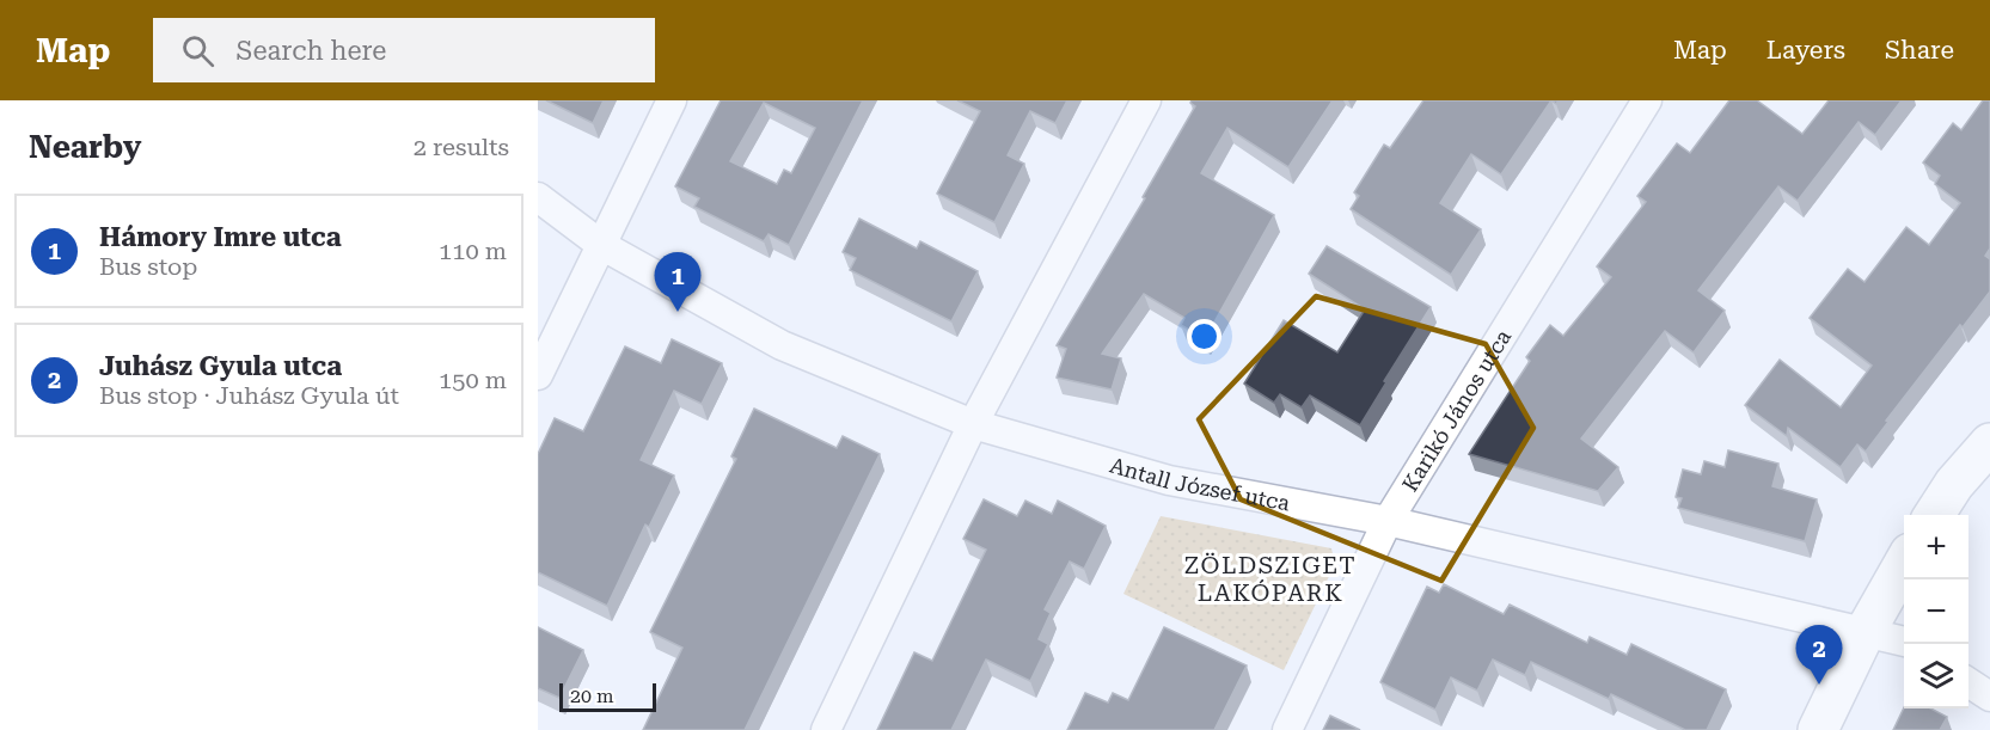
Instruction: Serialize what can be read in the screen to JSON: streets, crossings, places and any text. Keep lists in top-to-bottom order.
{
  "streets": {
    "street": ["Karikó János utca", "Antall József utca"]
  },
  "crossings": [
    ["Karikó János utca", "Antall József utca"]
  ],
  "districts": ["ZÖLDSZIGET LAKÓPARK"],
  "scale_bar": "20 m",
  "page": {
    "header": "Map",
    "search": "Search here",
    "nav": ["Map", "Layers", "Share"],
    "heading": ["Nearby", "2 results"],
    "list": [
      {
        "mark": "1",
        "name": "Hámory Imre utca",
        "note": "Bus stop",
        "value": "110 m"
      },
      {
        "mark": "2",
        "name": "Juhász Gyula utca",
        "note": "Bus stop · Juhász Gyula út",
        "value": "150 m"
      }
    ],
    "pins": ["1", "2"],
    "map_buttons": ["+", "−"],
    "scale": "20 m"
  }
}
